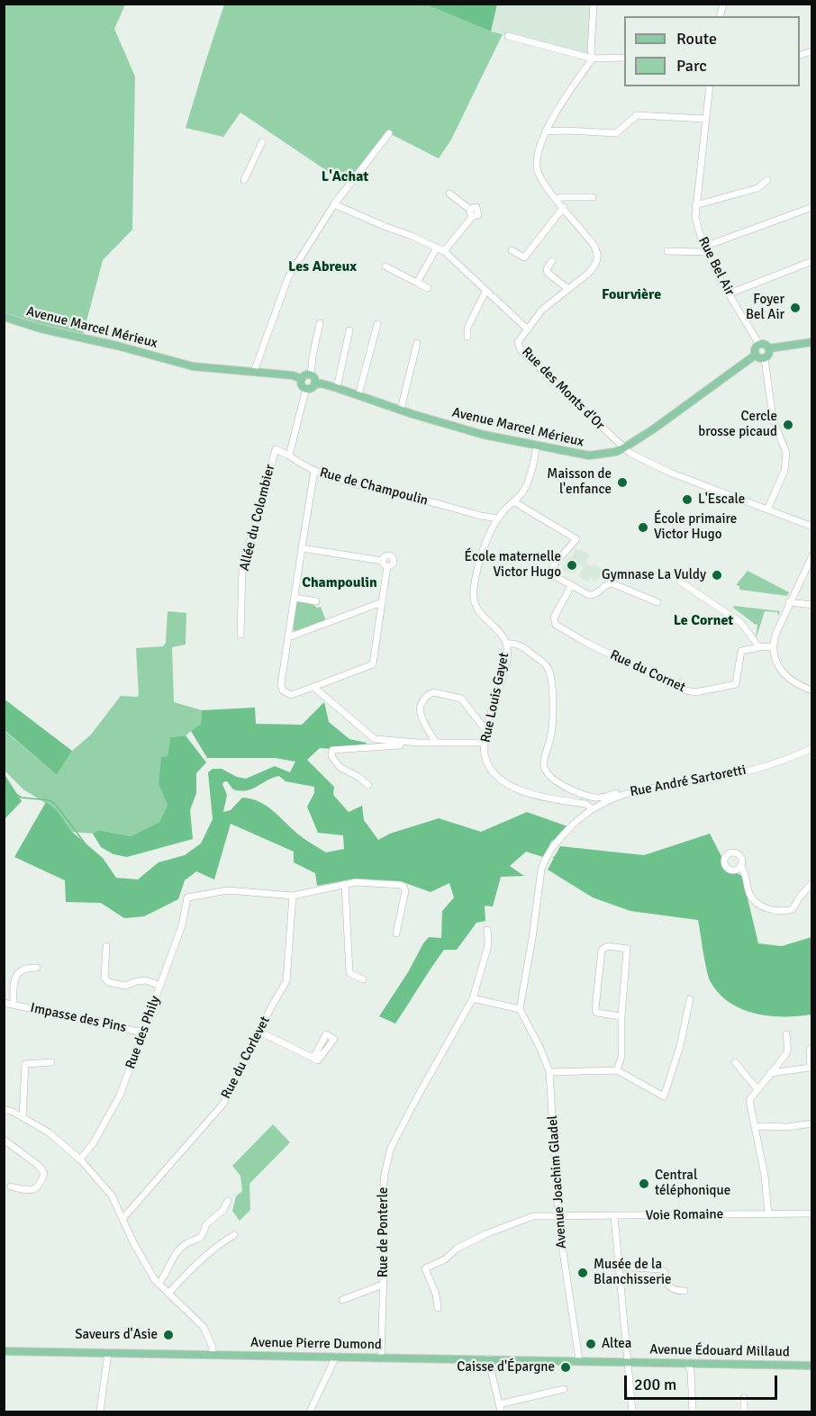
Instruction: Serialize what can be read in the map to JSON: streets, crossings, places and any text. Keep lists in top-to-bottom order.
{
  "streets": {
    "main road": ["Avenue Marcel Mérieux", "Avenue Pierre Dumond", "Avenue Édouard Millaud"],
    "street": [
      "Rue Bel Air",
      "Rue des Monts d'Or",
      "Rue de Champoulin",
      "Allée du Colombier",
      "Rue du Cornet",
      "Rue Louis Gayet",
      "Rue André Sartoretti",
      "Impasse des Pins",
      "Rue des Phily",
      "Rue du Corlevet",
      "Avenue Joachim Gladel",
      "Voie Romaine",
      "Rue de Ponterle"
    ]
  },
  "crossings": [
    ["Rue Bel Air", "Avenue Marcel Mérieux"],
    ["Avenue Marcel Mérieux", "Rue des Monts d'Or"],
    ["Avenue Marcel Mérieux", "Rue Louis Gayet"],
    ["Rue de Champoulin", "Allée du Colombier"],
    ["Rue de Champoulin", "Rue Louis Gayet"],
    ["Rue Louis Gayet", "Rue André Sartoretti"],
    ["Rue André Sartoretti", "Avenue Joachim Gladel"],
    ["Impasse des Pins", "Rue des Phily"],
    ["Rue des Phily", "Rue du Corlevet"],
    ["Avenue Joachim Gladel", "Voie Romaine"],
    ["Avenue Joachim Gladel", "Avenue Pierre Dumond"],
    ["Rue de Ponterle", "Avenue Pierre Dumond"],
    ["Avenue Pierre Dumond", "Avenue Édouard Millaud"]
  ],
  "districts": [
    "L'Achat",
    "Les Abreux",
    "Fourvière",
    "Champoulin",
    "Le Cornet"
  ],
  "places": [
    "Foyer Bel Air",
    "Cercle brosse picaud",
    "Maisson de l'enfance",
    "L'Escale",
    "École primaire Victor Hugo",
    "École maternelle Victor Hugo",
    "Gymnase La Vuldy",
    "Central téléphonique",
    "Musée de la Blanchisserie",
    "Saveurs d'Asie",
    "Altea",
    "Caisse d'Épargne"
  ],
  "legend": ["Route", "Parc"],
  "scale_bar": "200 m"
}
